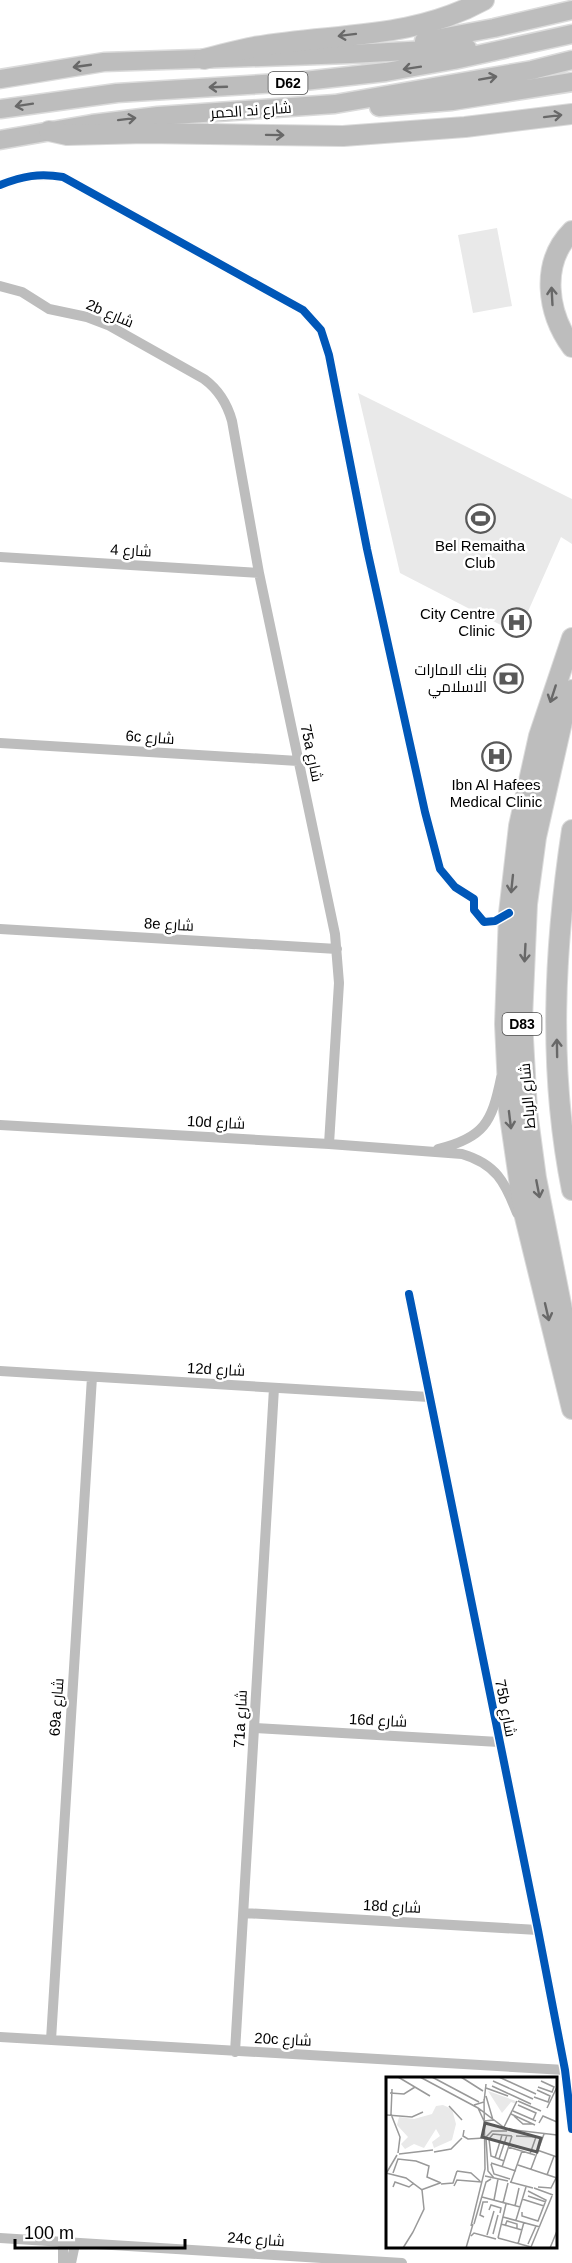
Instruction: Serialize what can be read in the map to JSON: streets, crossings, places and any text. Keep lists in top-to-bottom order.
{
  "streets": {
    "highway": ["D83", "شارع الرباط"],
    "main road": ["D62", "شارع ند الحمر"],
    "street": [
      "2b شارع",
      "شارع 4",
      "6c شارع",
      "75a شارع",
      "8e شارع",
      "10d شارع",
      "12d شارع",
      "69a شارع",
      "75b شارع",
      "71a شارع",
      "16d شارع",
      "18d شارع",
      "20c شارع",
      "24c شارع"
    ]
  },
  "crossings": [
    ["2b شارع", "75a شارع"],
    ["شارع 4", "75a شارع"],
    ["6c شارع", "75a شارع"],
    ["75a شارع", "8e شارع"],
    ["75a شارع", "10d شارع"],
    ["12d شارع", "69a شارع"],
    ["12d شارع", "75b شارع"],
    ["12d شارع", "71a شارع"],
    ["69a شارع", "20c شارع"],
    ["75b شارع", "16d شارع"],
    ["75b شارع", "18d شارع"],
    ["75b شارع", "20c شارع"],
    ["71a شارع", "16d شارع"],
    ["71a شارع", "18d شارع"],
    ["71a شارع", "20c شارع"]
  ],
  "places": {
    "sports": ["Bel Remaitha Club"],
    "hospital": ["City Centre Clinic", "Ibn Al Hafees Medical Clinic"],
    "bank": ["بنك الامارات الاسلامي"]
  },
  "scale_bar": "100 m"
}
